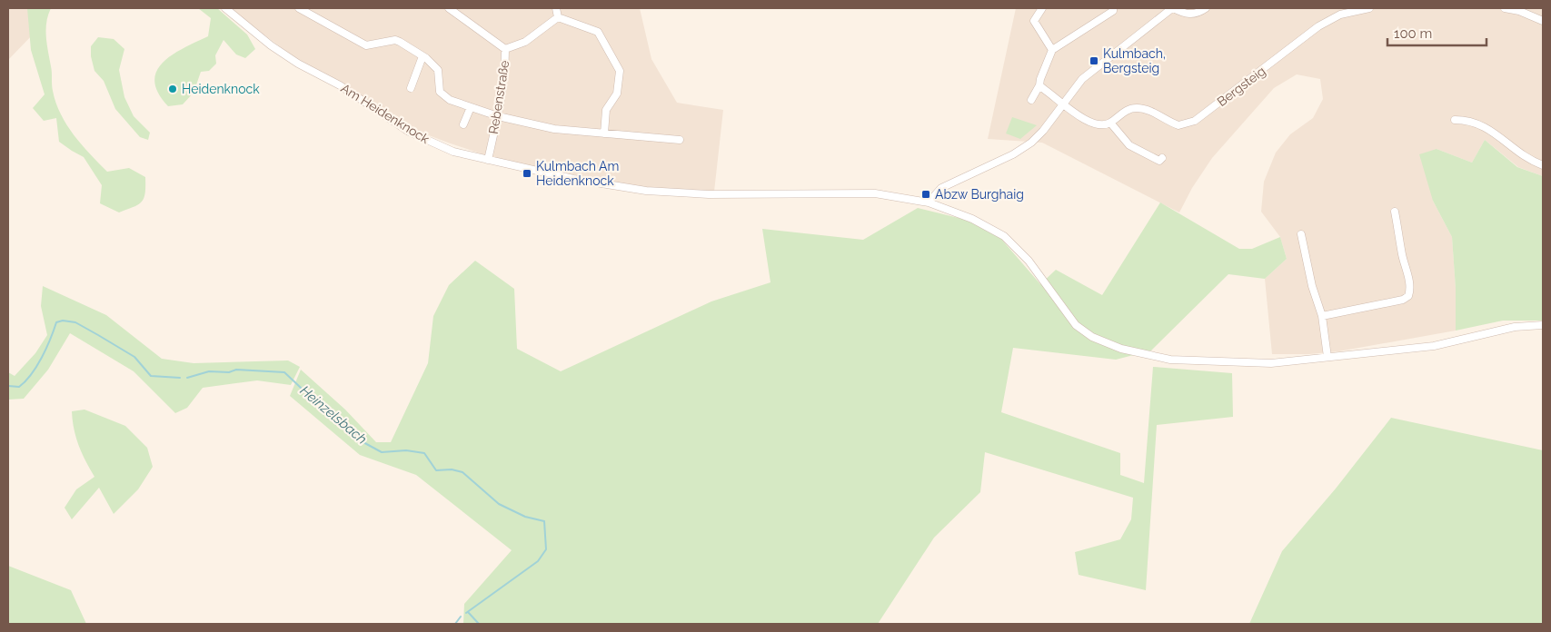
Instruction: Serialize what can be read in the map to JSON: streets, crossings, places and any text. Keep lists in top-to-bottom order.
{
  "streets": {
    "street": ["Bergsteig", "Rebenstraße", "Am Heidenknock"]
  },
  "crossings": [
    ["Rebenstraße", "Am Heidenknock"]
  ],
  "water": ["Heinzelsbach"],
  "places": {
    "transit": ["Kulmbach, Bergsteig", "Kulmbach Am Heidenknock", "Abzw Burghaig"],
    "other": ["Heidenknock"]
  },
  "scale_bar": "100 m"
}
